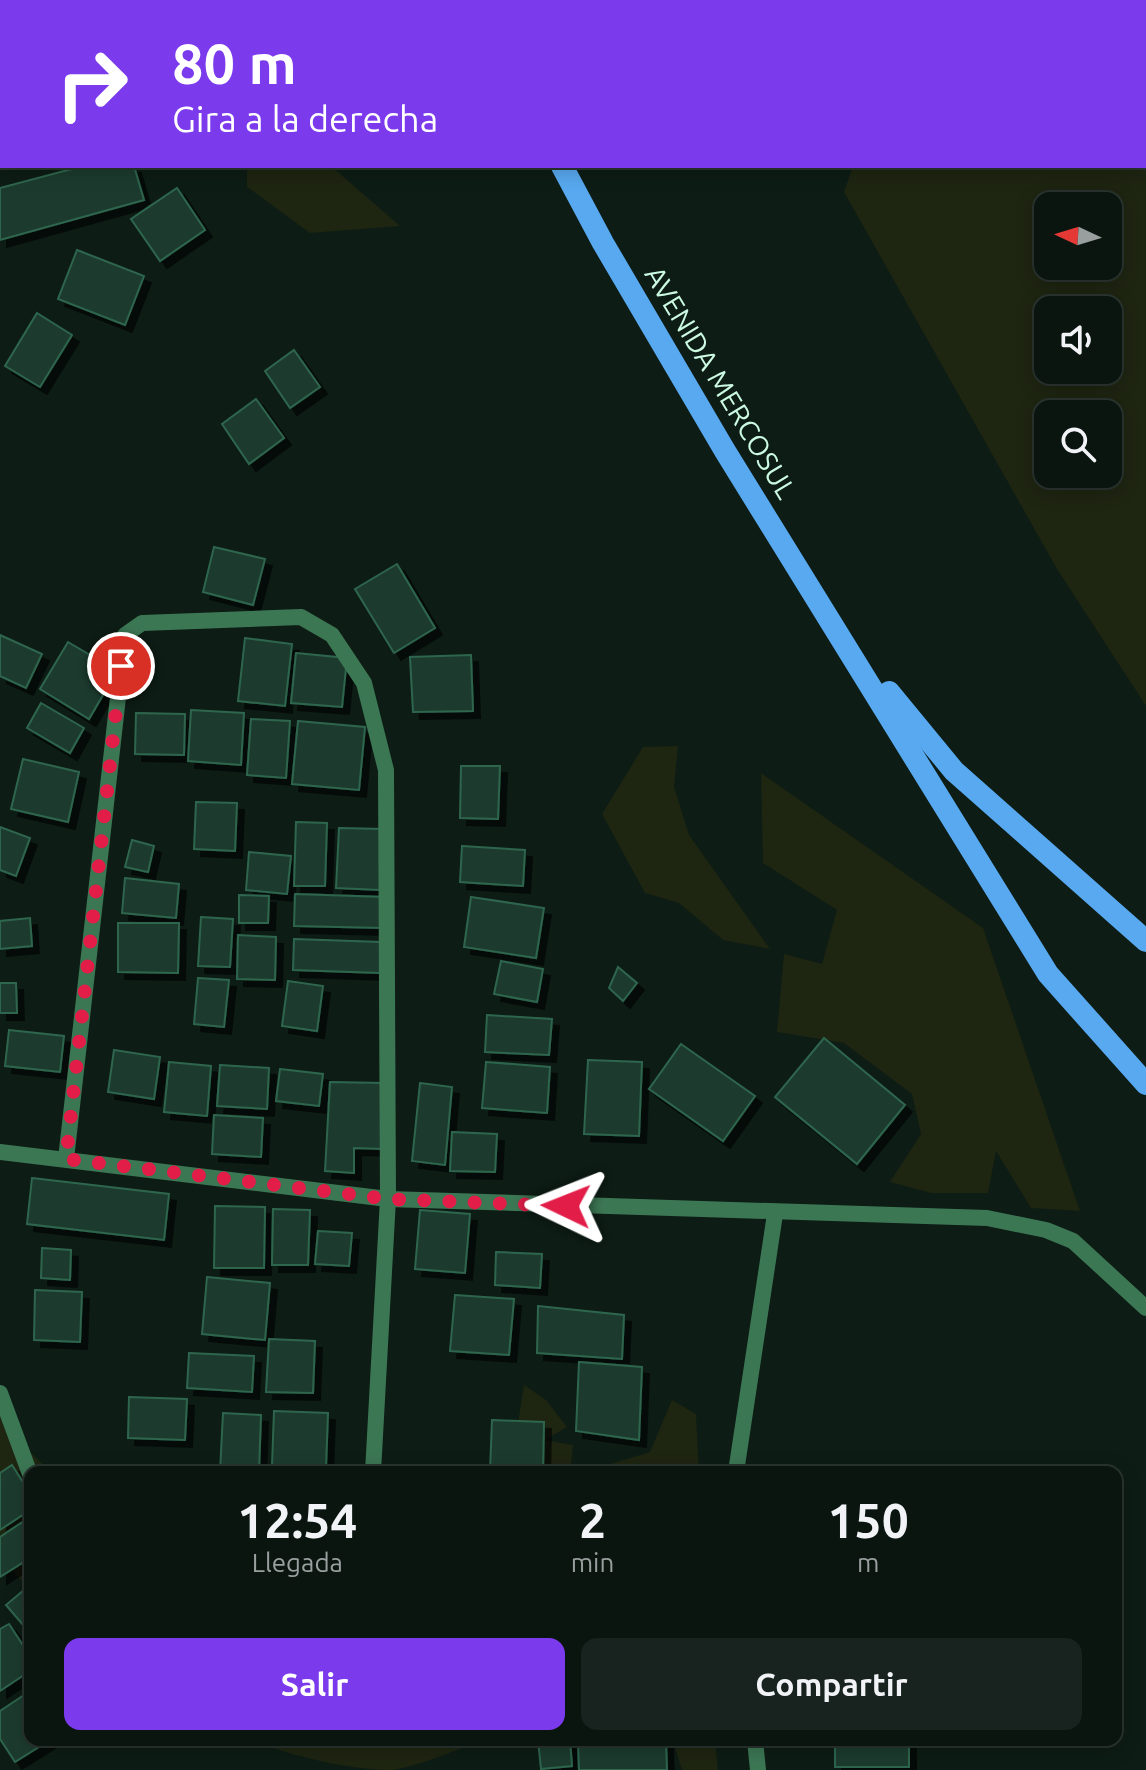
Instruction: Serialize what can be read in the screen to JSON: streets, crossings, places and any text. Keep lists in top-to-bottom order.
{
  "streets": {
    "highway": ["AVENIDA MERCOSUL"]
  },
  "north": "left",
  "page": {
    "turn": ["80 m", "Gira a la derecha"],
    "eta": [
      "12:54",
      "Llegada",
      "2",
      "min",
      "150",
      "m"
    ],
    "buttons": ["Salir", "Compartir"]
  }
}
